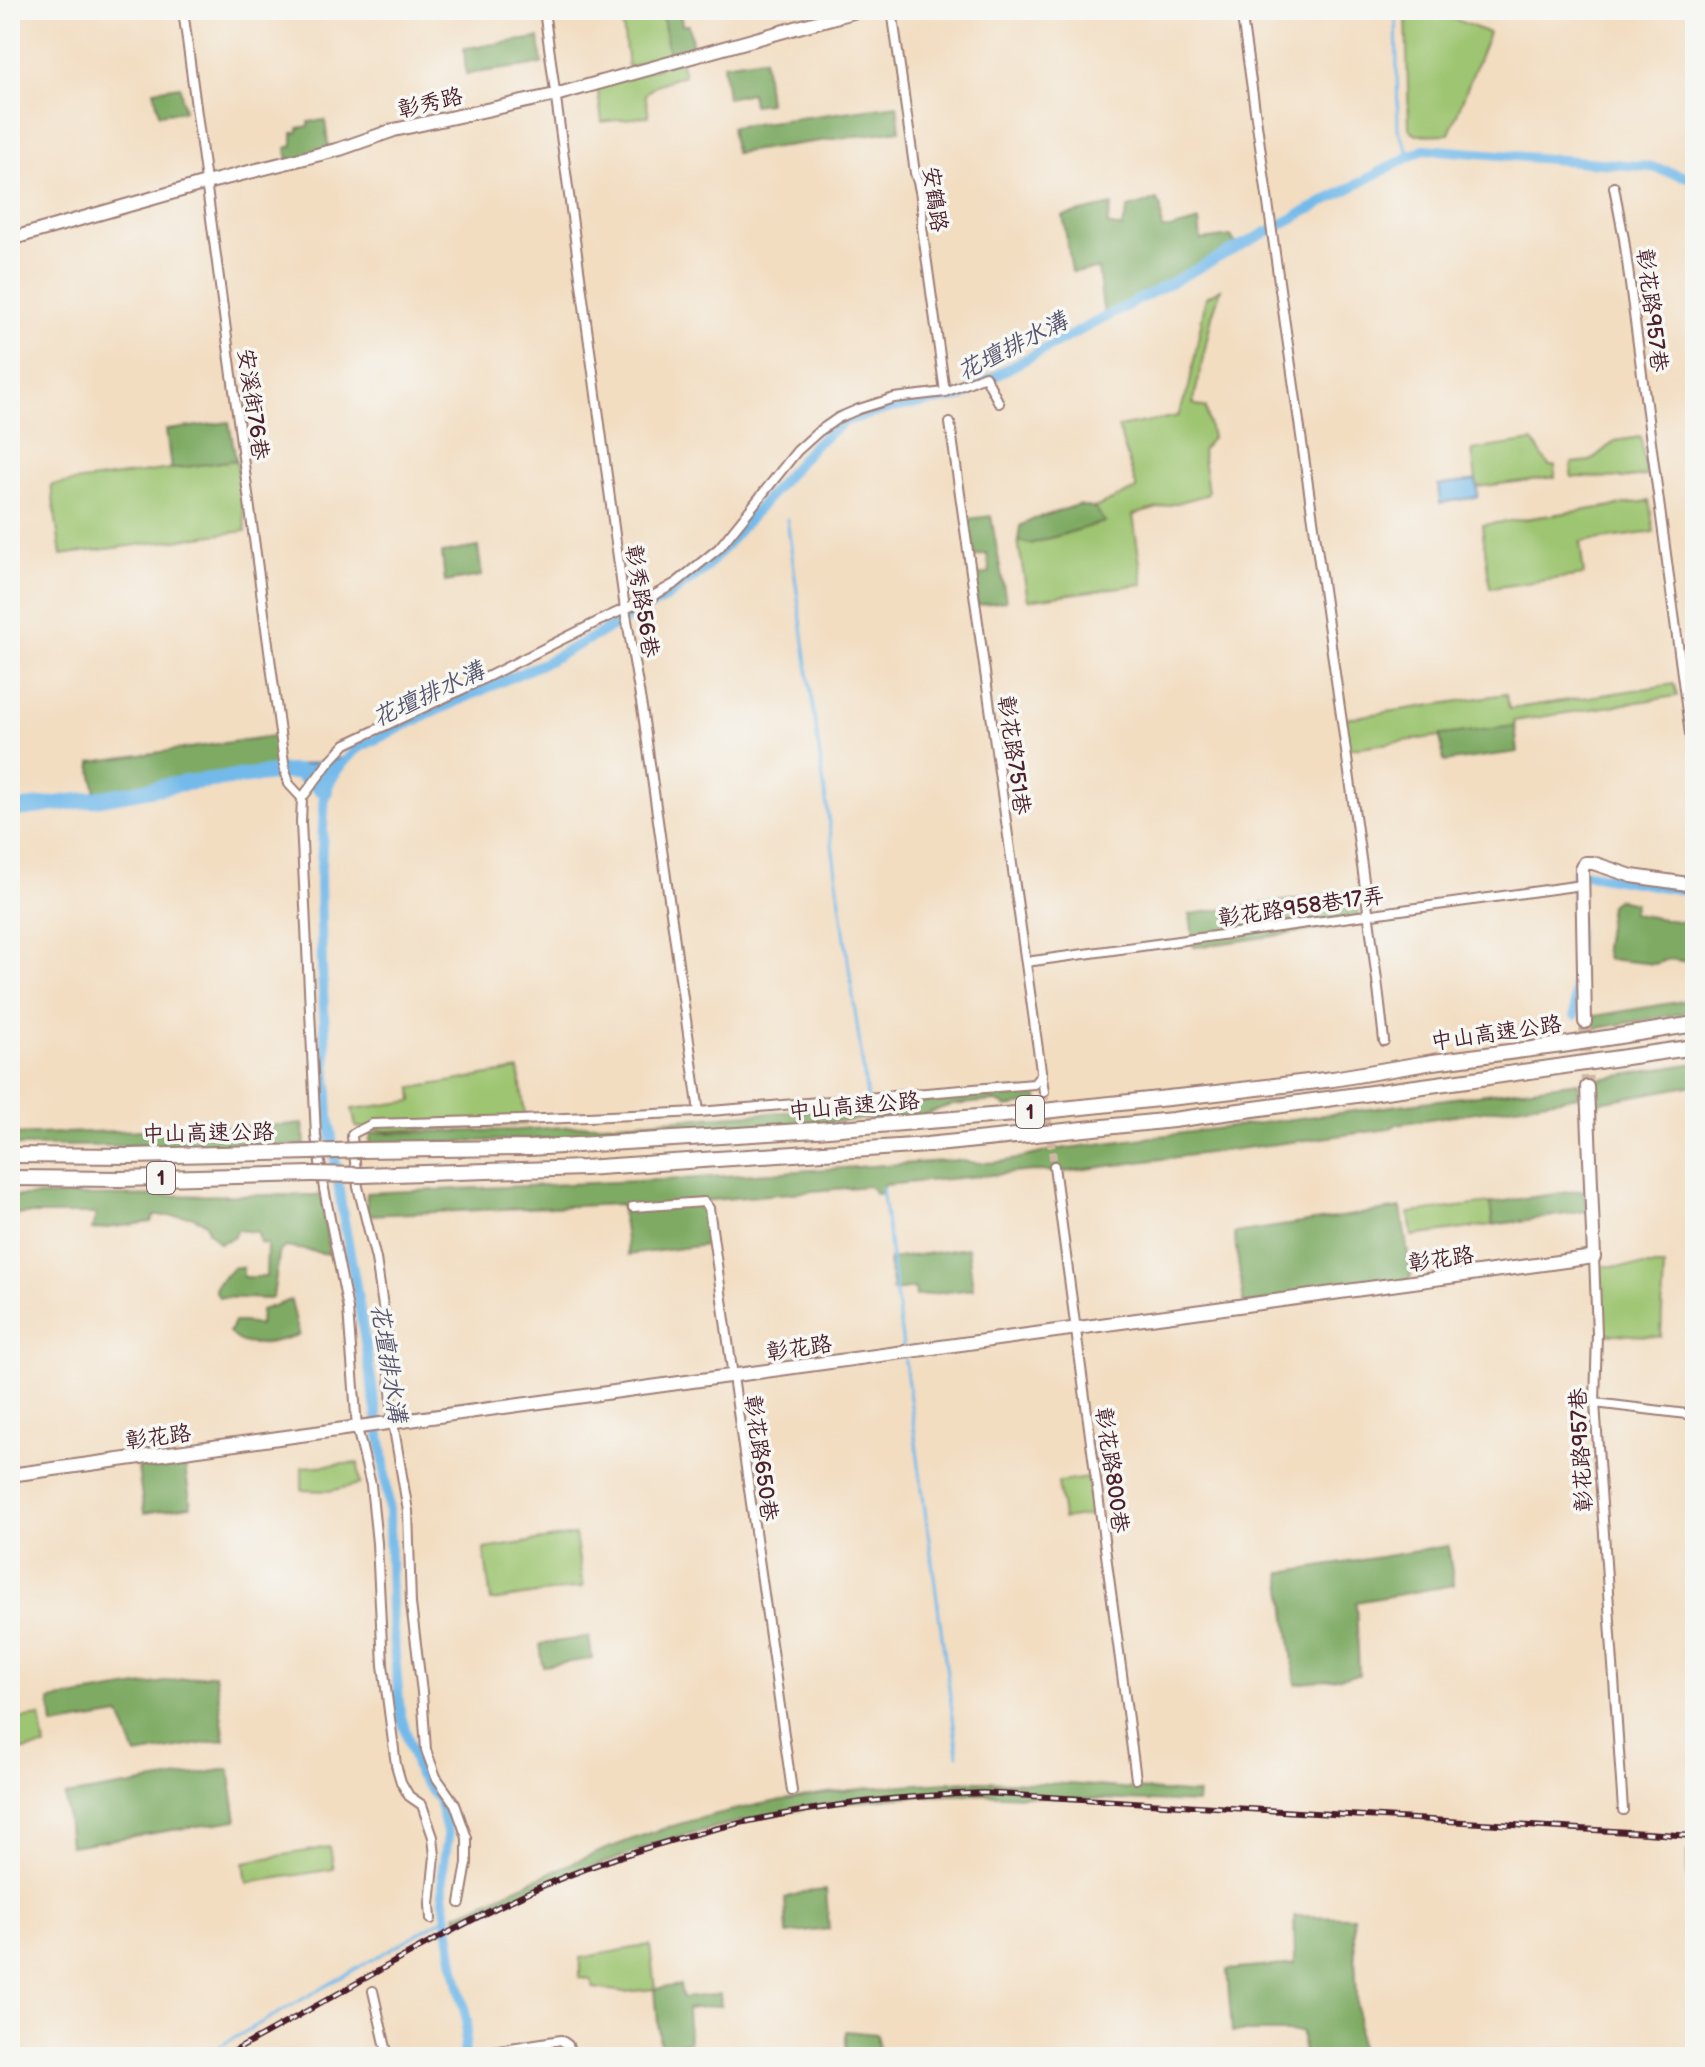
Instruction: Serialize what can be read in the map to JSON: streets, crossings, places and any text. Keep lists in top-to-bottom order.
{
  "streets": {
    "highway": ["中山高速公路", "1"],
    "street": [
      "彰秀路",
      "安鶴路",
      "彰花路957巷",
      "安溪街76巷",
      "彰秀路56巷",
      "彰花路751巷",
      "彰花路958巷17弄",
      "彰花路",
      "彰花路650巷",
      "彰花路800巷"
    ]
  },
  "crossings": [
    ["彰秀路", "安溪街76巷"],
    ["彰秀路", "彰秀路56巷"],
    ["彰花路957巷", "彰花路"],
    ["彰花路751巷", "彰花路958巷17弄"],
    ["彰花路", "彰花路650巷"],
    ["彰花路", "彰花路800巷"]
  ],
  "water": ["花壇排水溝"]
}
